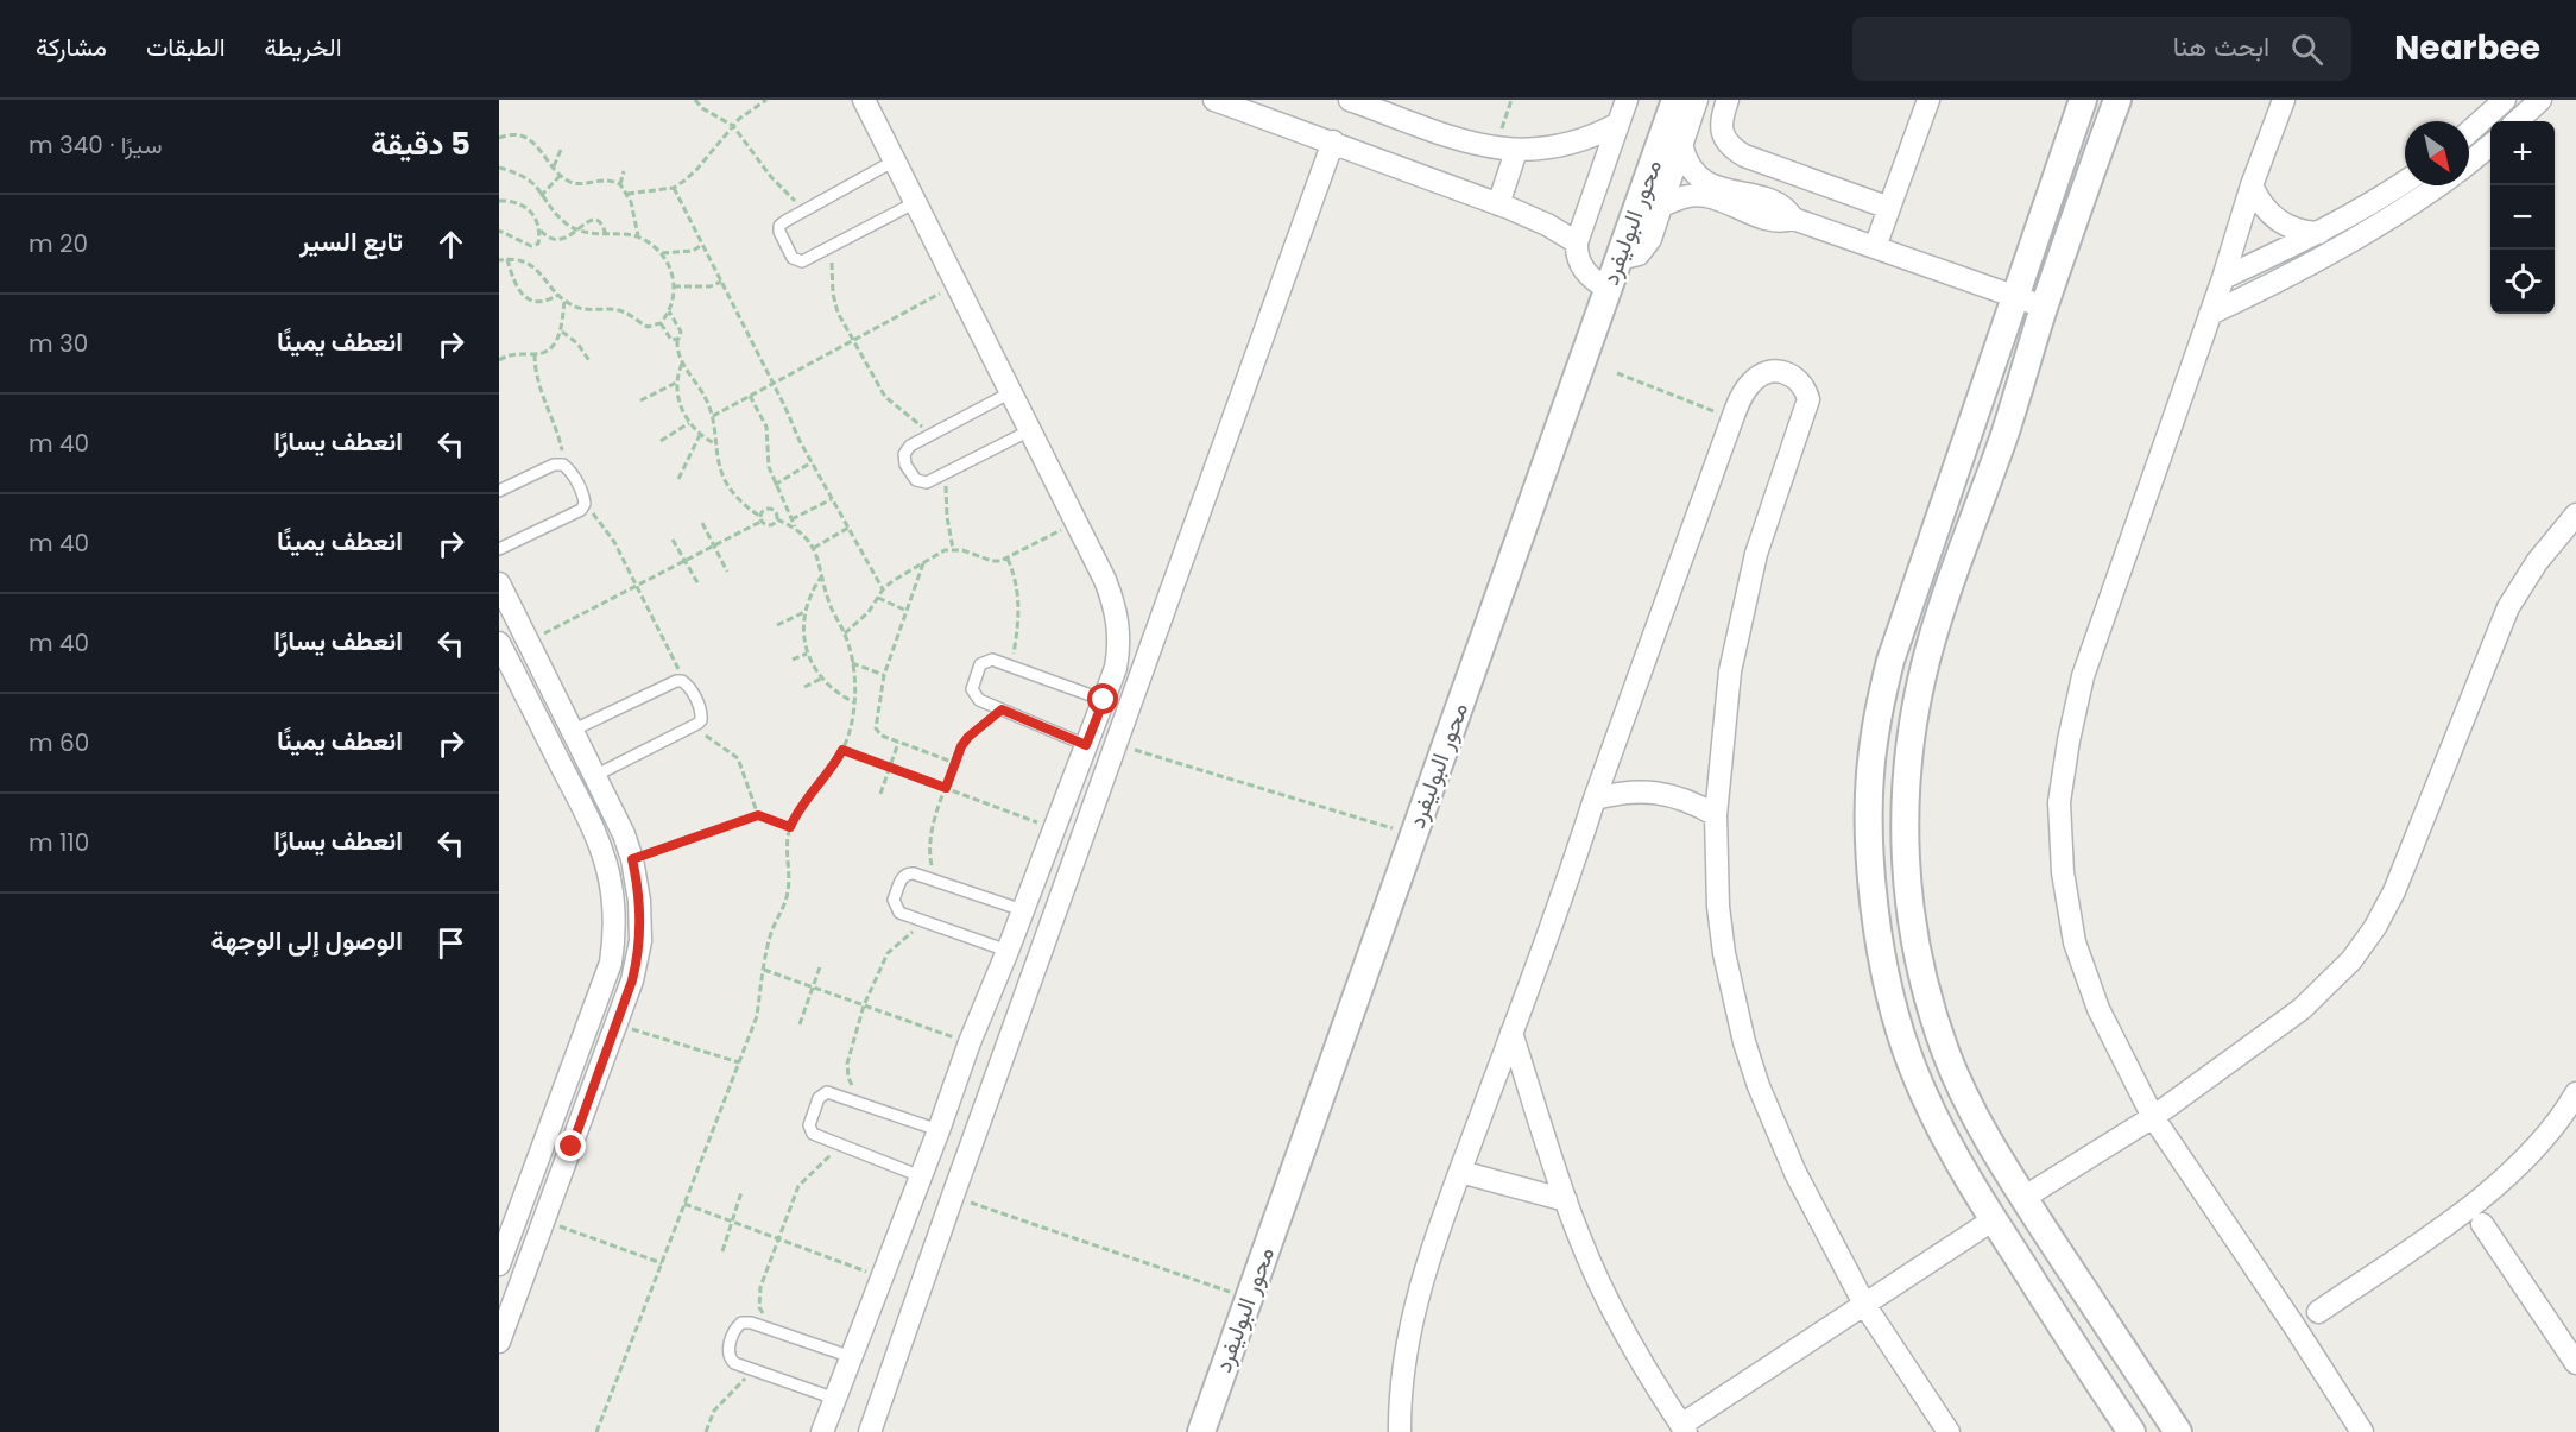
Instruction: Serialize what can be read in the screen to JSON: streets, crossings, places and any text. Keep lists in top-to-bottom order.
{
  "streets": {
    "street": ["محور البوليفرد"]
  },
  "north": "bottom right",
  "page": {
    "header": "Nearbee",
    "search": "ابحث هنا",
    "nav": ["الخريطة", "الطبقات", "مشاركة"],
    "heading": ["5 دقيقة", "سيرًا · 340 m"],
    "map_buttons": ["+", "−"],
    "list": [
      ["تابع السير", "20 m"],
      ["انعطف يمينًا", "30 m"],
      ["انعطف يسارًا", "40 m"],
      ["انعطف يمينًا", "40 m"],
      ["انعطف يسارًا", "40 m"],
      ["انعطف يمينًا", "60 m"],
      ["انعطف يسارًا", "110 m"],
      "الوصول إلى الوجهة"
    ]
  }
}
